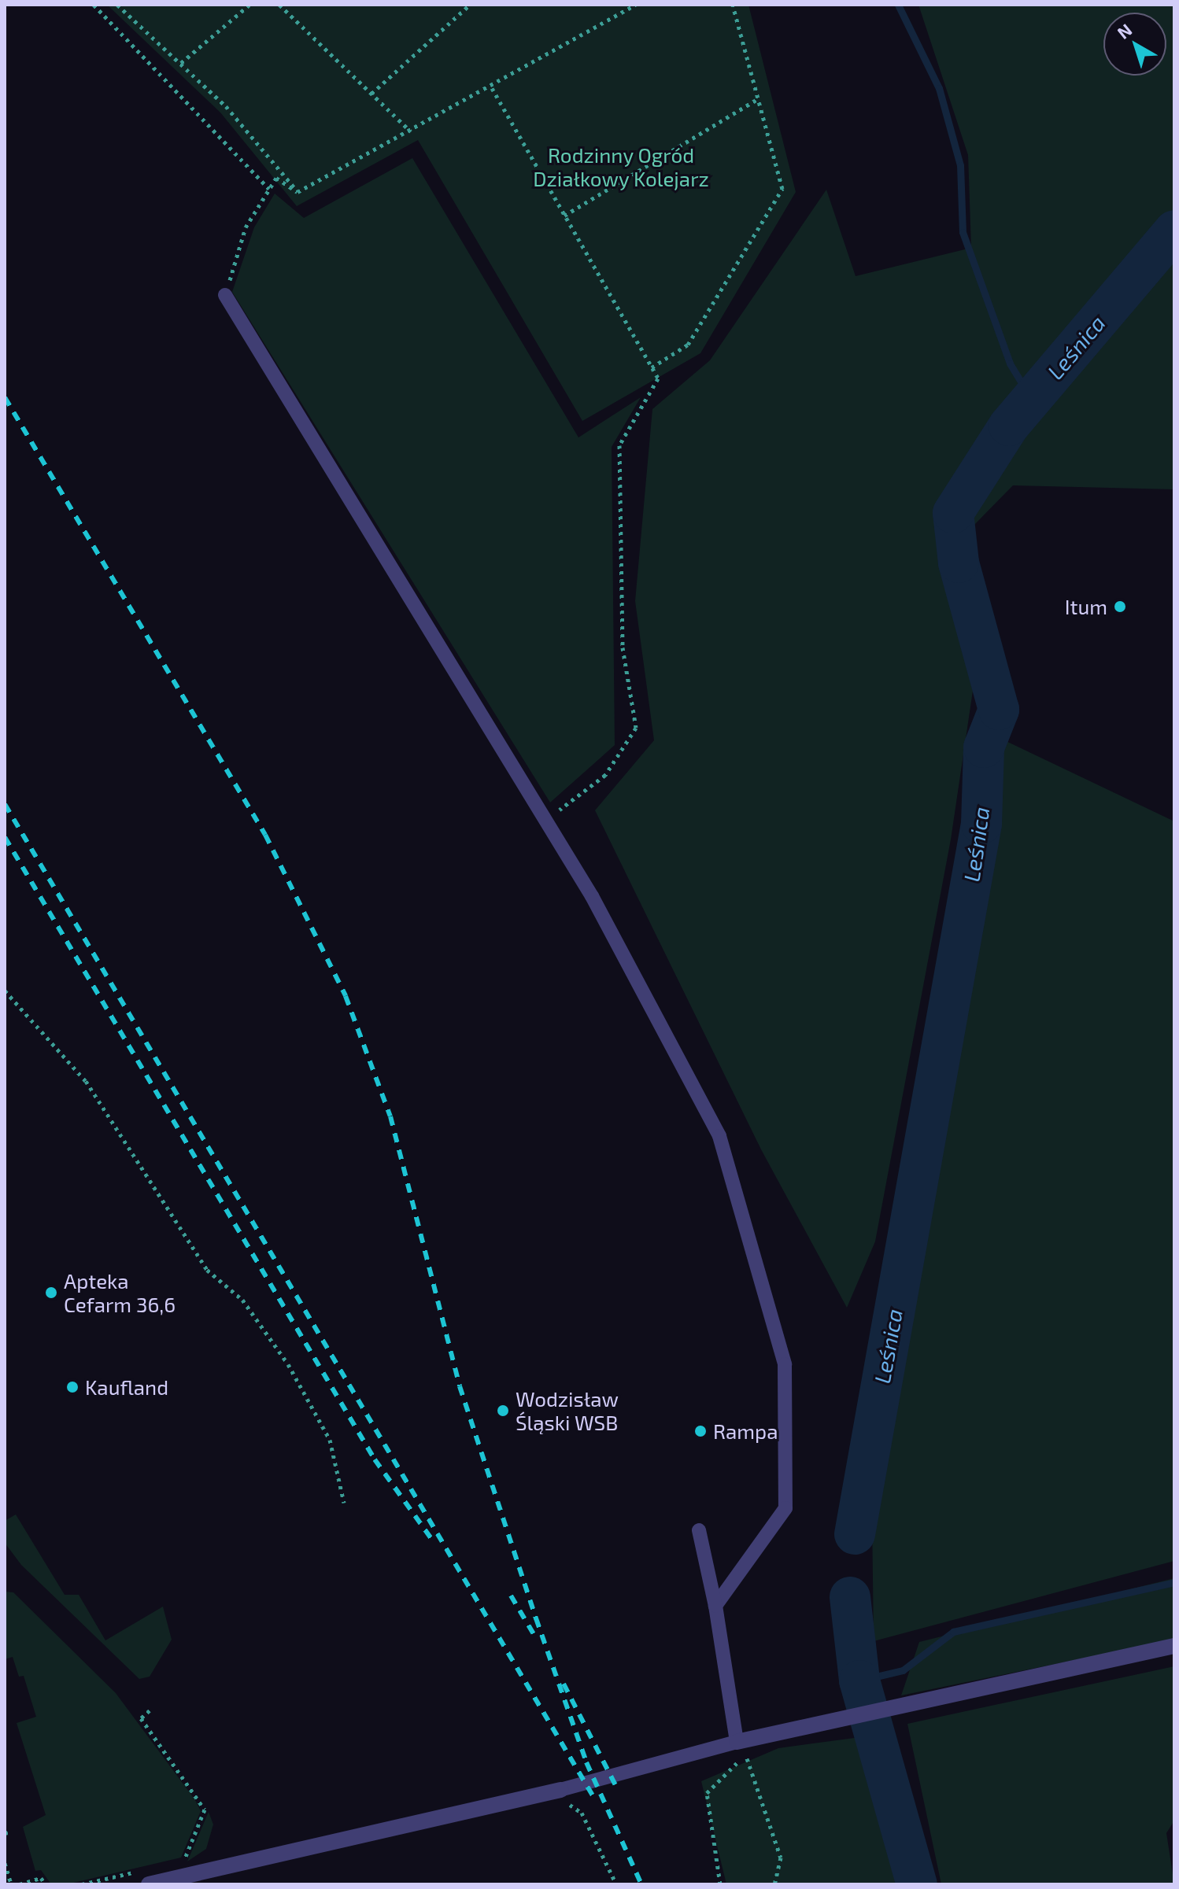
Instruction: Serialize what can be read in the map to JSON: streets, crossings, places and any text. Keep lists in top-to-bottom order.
{
  "water": ["Leśnica"],
  "parks": ["Rodzinny Ogród Działkowy Kolejarz"],
  "places": [
    "Itum",
    "Apteka Cefarm 36,6",
    "Kaufland",
    "Wodzisław Śląski WSB",
    "Rampa"
  ],
  "north": "top left"
}
